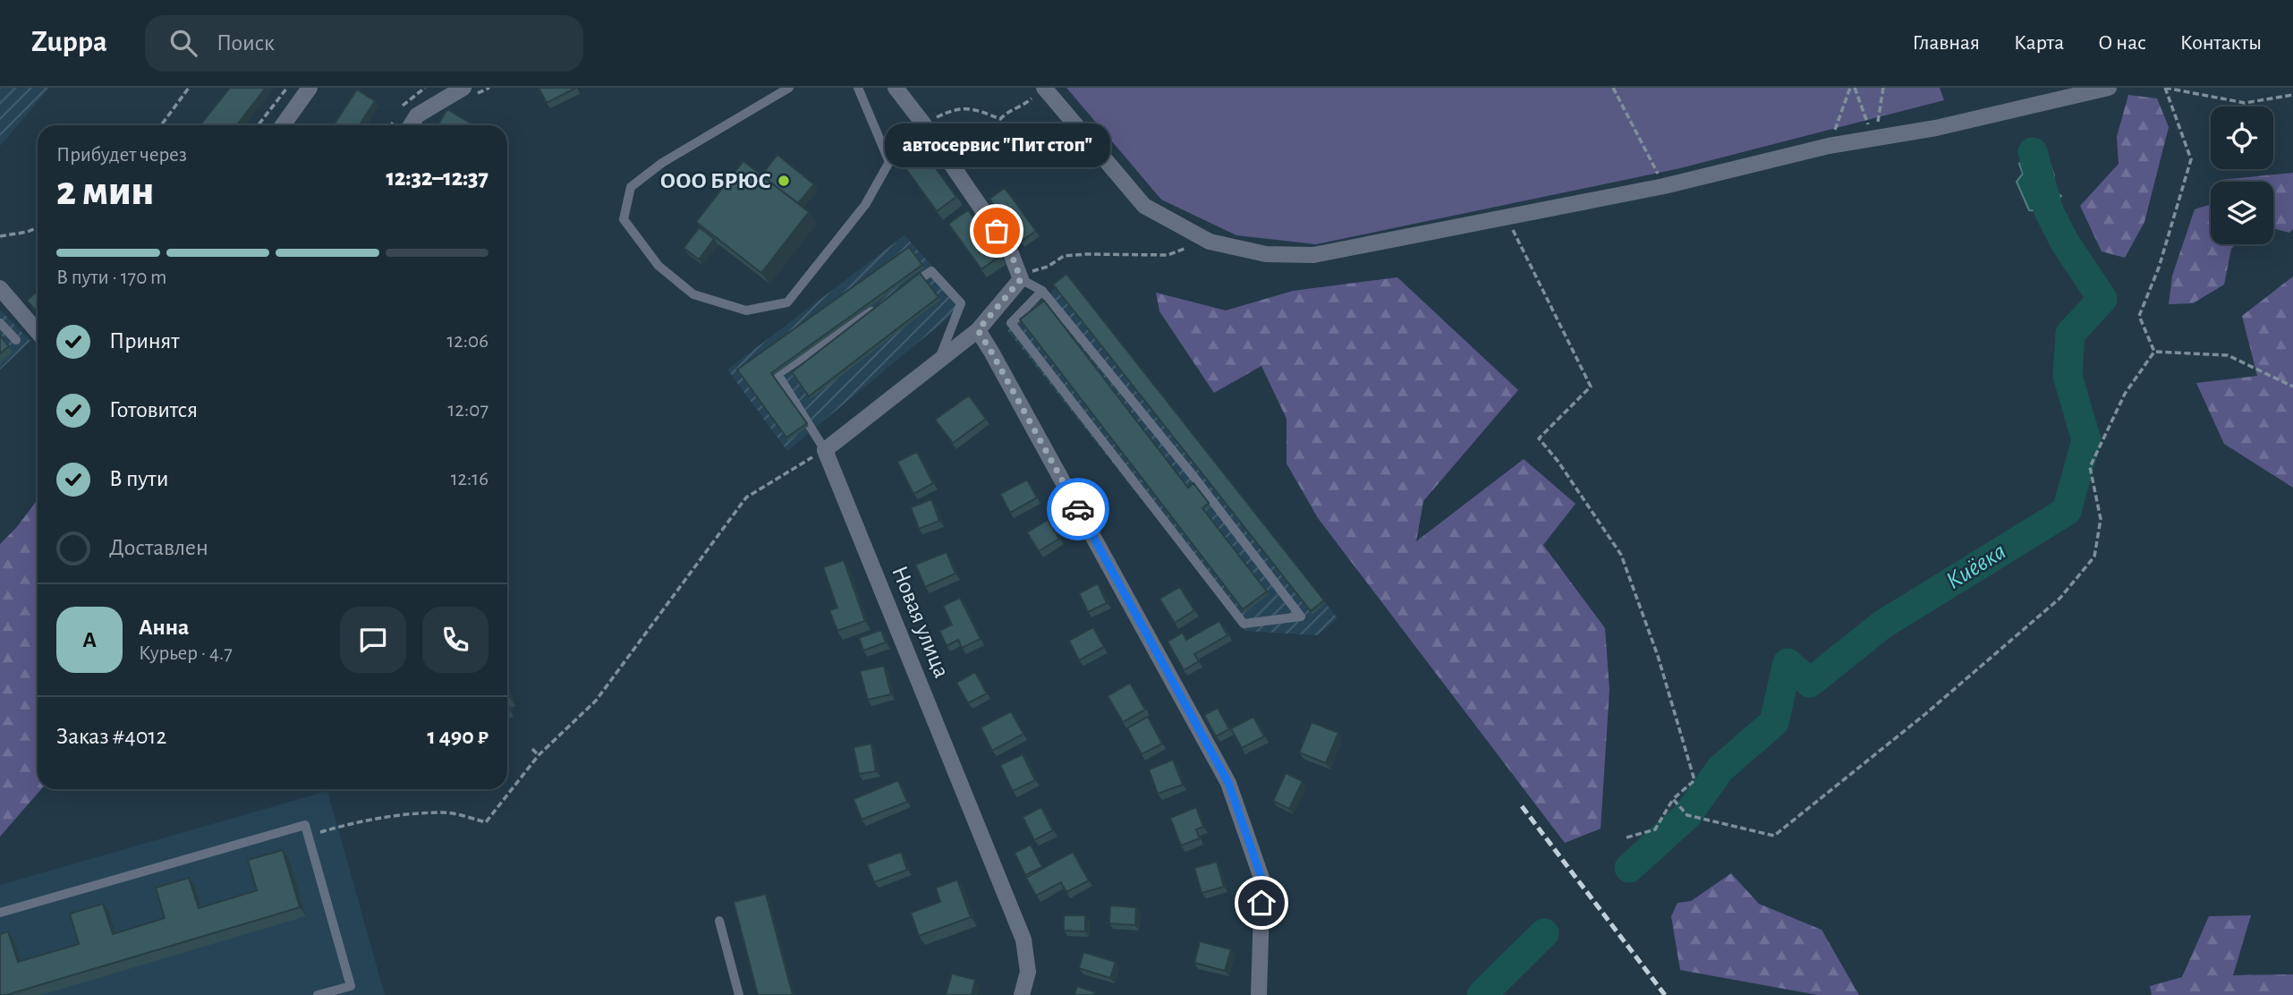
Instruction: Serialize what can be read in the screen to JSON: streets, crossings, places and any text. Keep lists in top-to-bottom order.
{
  "streets": {
    "street": ["Новая улица"]
  },
  "water": ["Киёвка"],
  "places": ["ООО БРЮС", "автосервис \"Пит стоп\""],
  "page": {
    "header": "Zuppa",
    "search": "Поиск",
    "nav": [
      "Главная",
      "Карта",
      "О нас",
      "Контакты"
    ],
    "bubble": "автосервис \"Пит стоп\"",
    "heading": ["2 мин", "Прибудет через", "12:32–12:37"],
    "panel": [
      "Анна",
      "Курьер · 4.7",
      "Заказ #4012",
      "1 490 ₽"
    ],
    "bar": "В пути · 170 m",
    "list": [
      ["Принят", "12:06"],
      ["Готовится", "12:07"],
      ["В пути", "12:16"],
      "Доставлен"
    ],
    "round": "А"
  }
}
